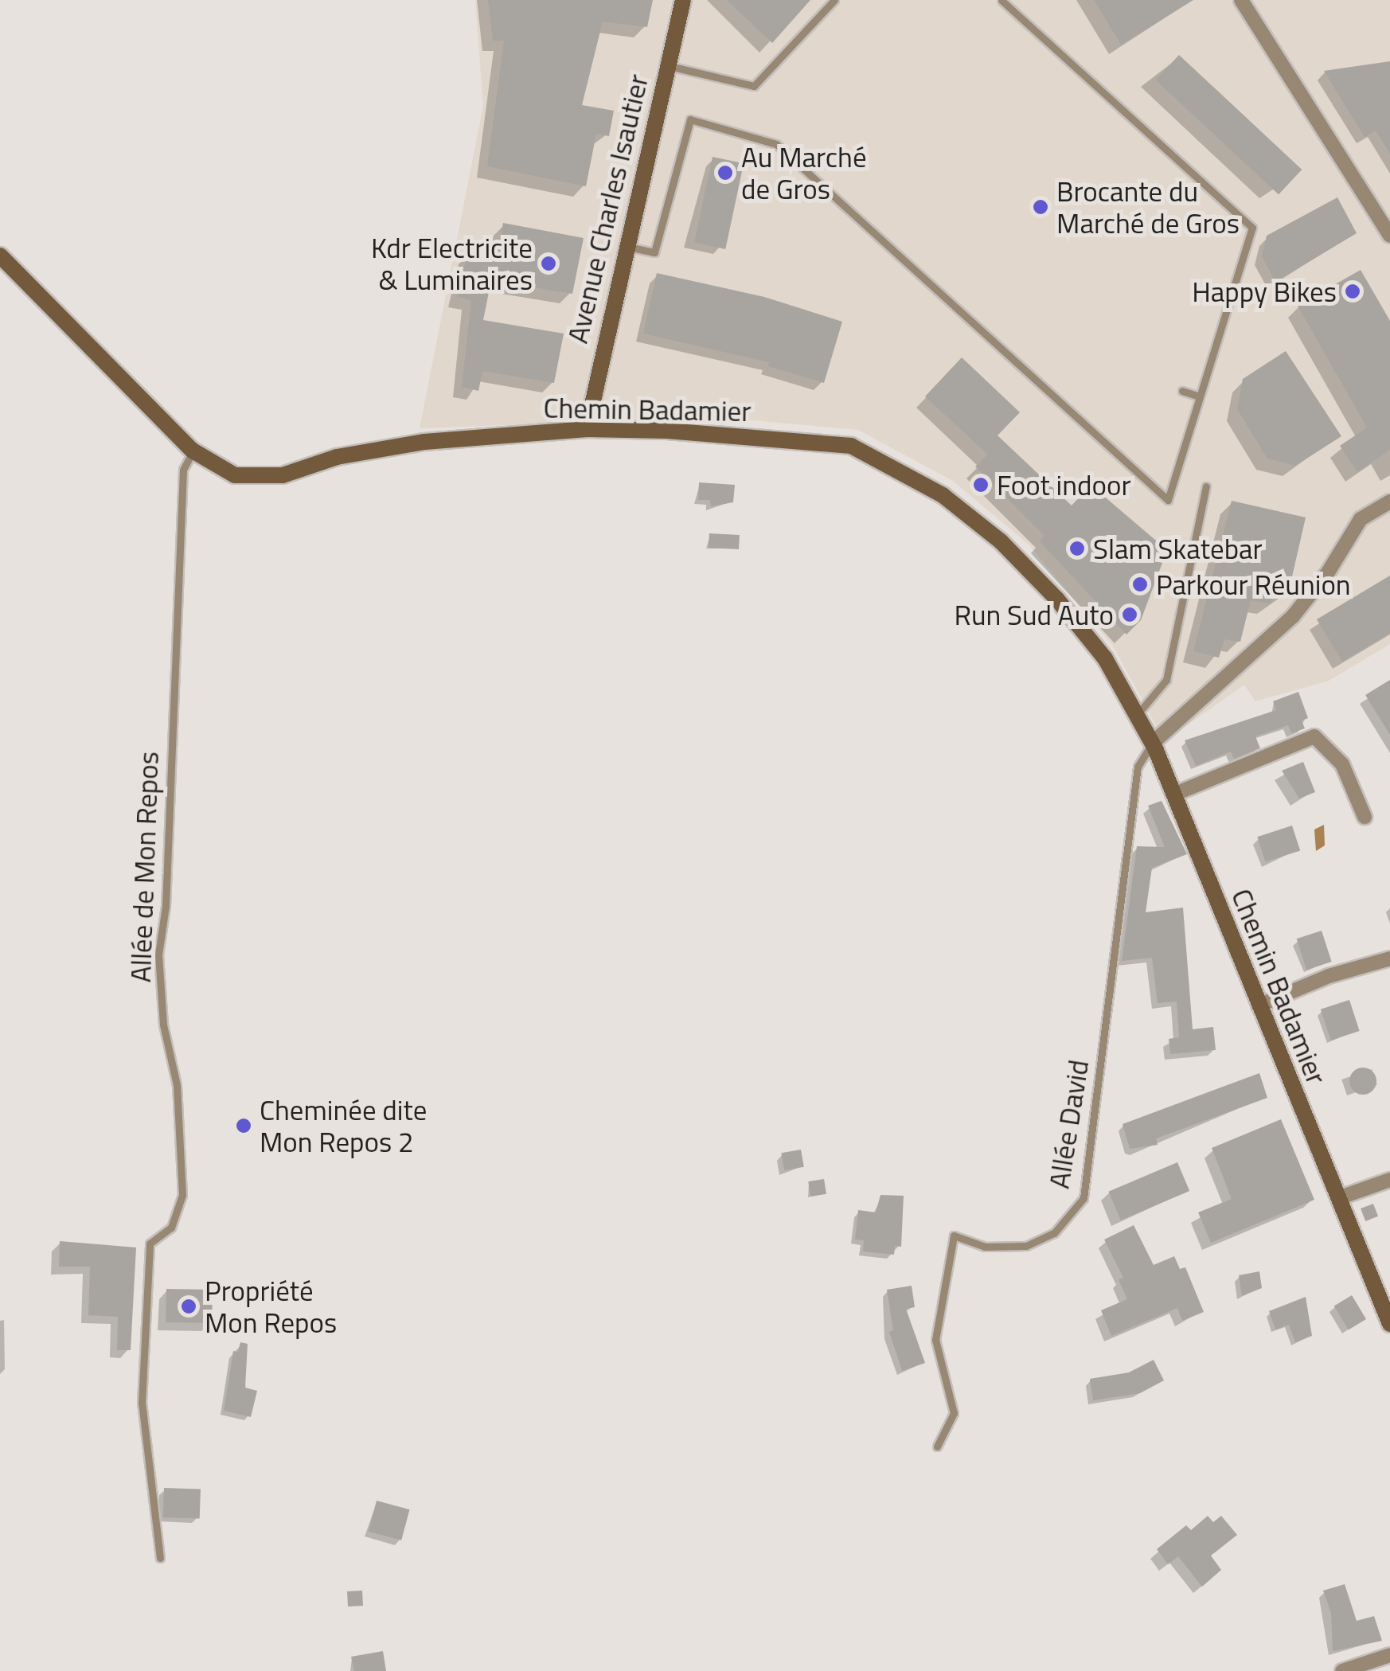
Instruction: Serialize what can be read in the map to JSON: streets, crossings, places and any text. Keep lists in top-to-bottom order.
{
  "streets": {
    "street": ["Avenue Charles Isautier", "Chemin Badamier"],
    "lane": ["Allée de Mon Repos", "Allée David"]
  },
  "crossings": [
    ["Avenue Charles Isautier", "Chemin Badamier"],
    ["Chemin Badamier", "Allée de Mon Repos"],
    ["Chemin Badamier", "Allée David"]
  ],
  "places": [
    "Au Marché de Gros",
    "Brocante du Marché de Gros",
    "Kdr Electricite & Luminaires",
    "Happy Bikes",
    "Foot indoor",
    "Slam Skatebar",
    "Parkour Réunion",
    "Run Sud Auto",
    "Cheminée dite Mon Repos 2",
    "Propriété Mon Repos"
  ]
}
